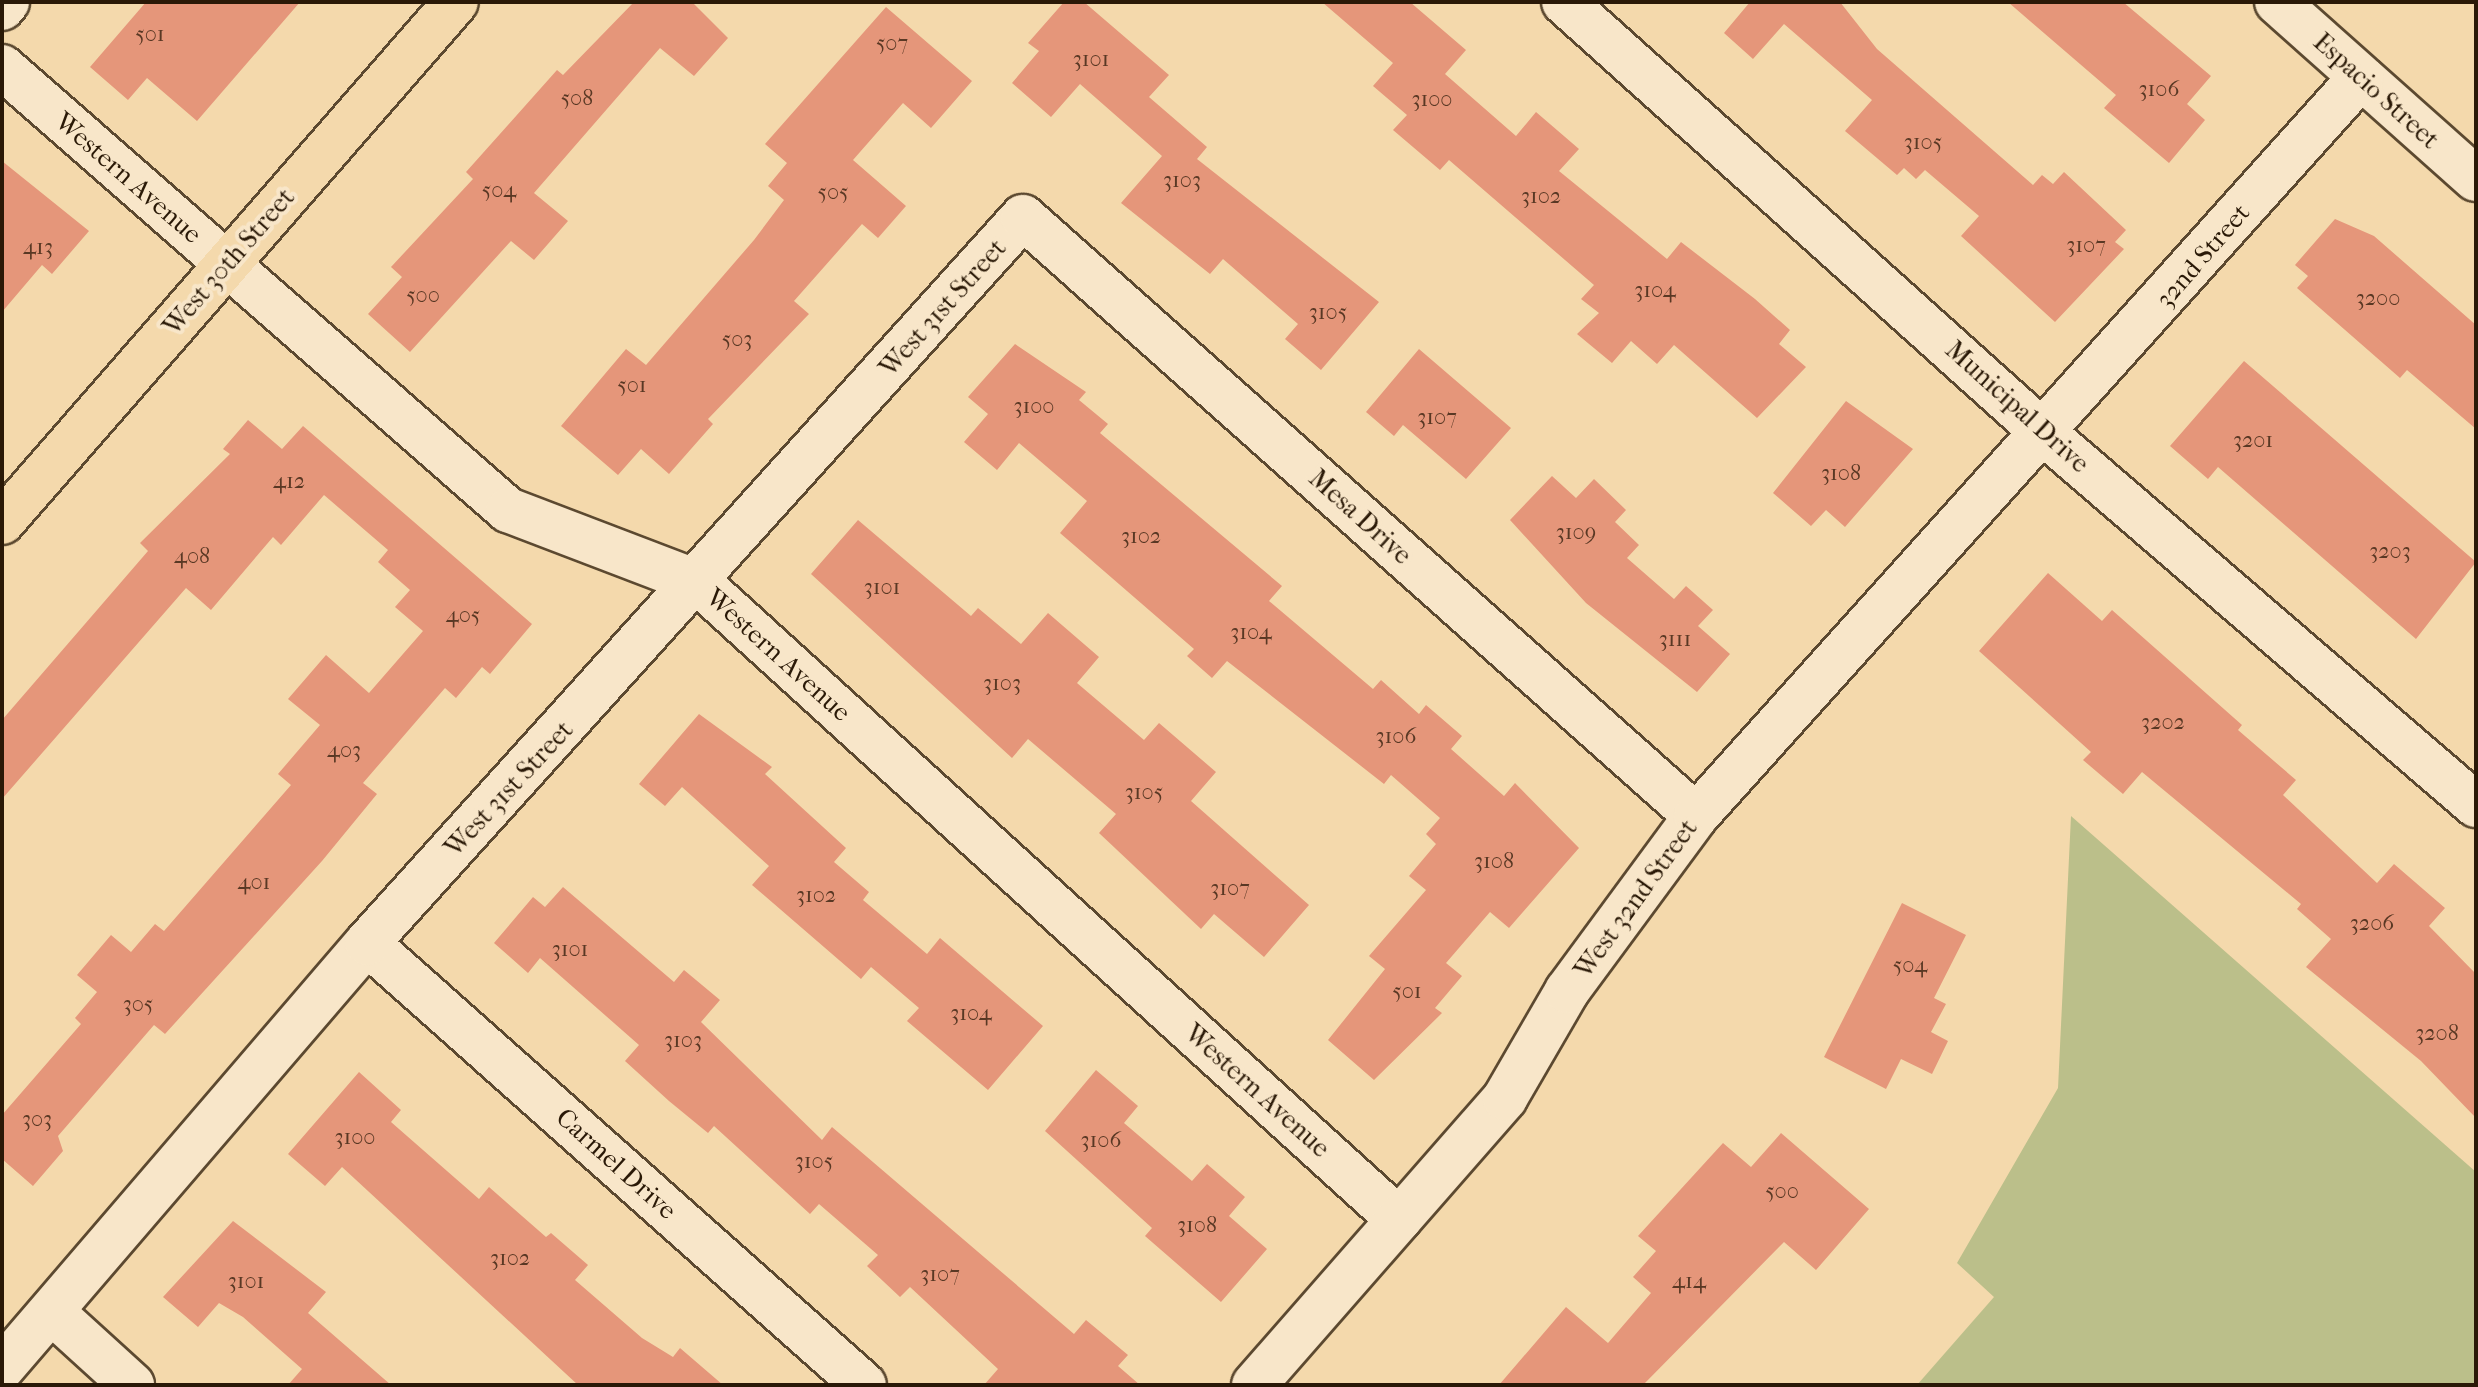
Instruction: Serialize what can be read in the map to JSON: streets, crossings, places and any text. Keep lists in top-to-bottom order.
{
  "streets": {
    "main road": ["West 30th Street"],
    "street": [
      "Espacio Street",
      "Western Avenue",
      "32nd Street",
      "West 31st Street",
      "Municipal Drive",
      "Mesa Drive",
      "West 32nd Street",
      "Carmel Drive"
    ]
  },
  "crossings": [
    ["Espacio Street", "32nd Street"],
    ["Western Avenue", "West 30th Street"],
    ["Western Avenue", "West 31st Street"],
    ["Western Avenue", "West 32nd Street"],
    ["32nd Street", "Municipal Drive"],
    ["32nd Street", "West 32nd Street"],
    ["West 31st Street", "Mesa Drive"],
    ["West 31st Street", "Carmel Drive"],
    ["Municipal Drive", "West 32nd Street"],
    ["Mesa Drive", "West 32nd Street"]
  ],
  "house_numbers": [
    "501",
    "507",
    "3101",
    "3106",
    "508",
    "3100",
    "3105",
    "3103",
    "504",
    "505",
    "3102",
    "3107",
    "413",
    "3104",
    "500",
    "3200",
    "3105",
    "503",
    "501",
    "3100",
    "3107",
    "3201",
    "3108",
    "412",
    "3109",
    "3102",
    "3203",
    "408",
    "3101",
    "405",
    "3104",
    "3111",
    "3103",
    "3202",
    "3106",
    "403",
    "3105",
    "3108",
    "401",
    "3107",
    "3102",
    "3206",
    "3101",
    "504",
    "501",
    "305",
    "3104",
    "3208",
    "3103",
    "303",
    "3100",
    "3106",
    "3105",
    "500",
    "3108",
    "3102",
    "3107",
    "3101",
    "414"
  ]
}
